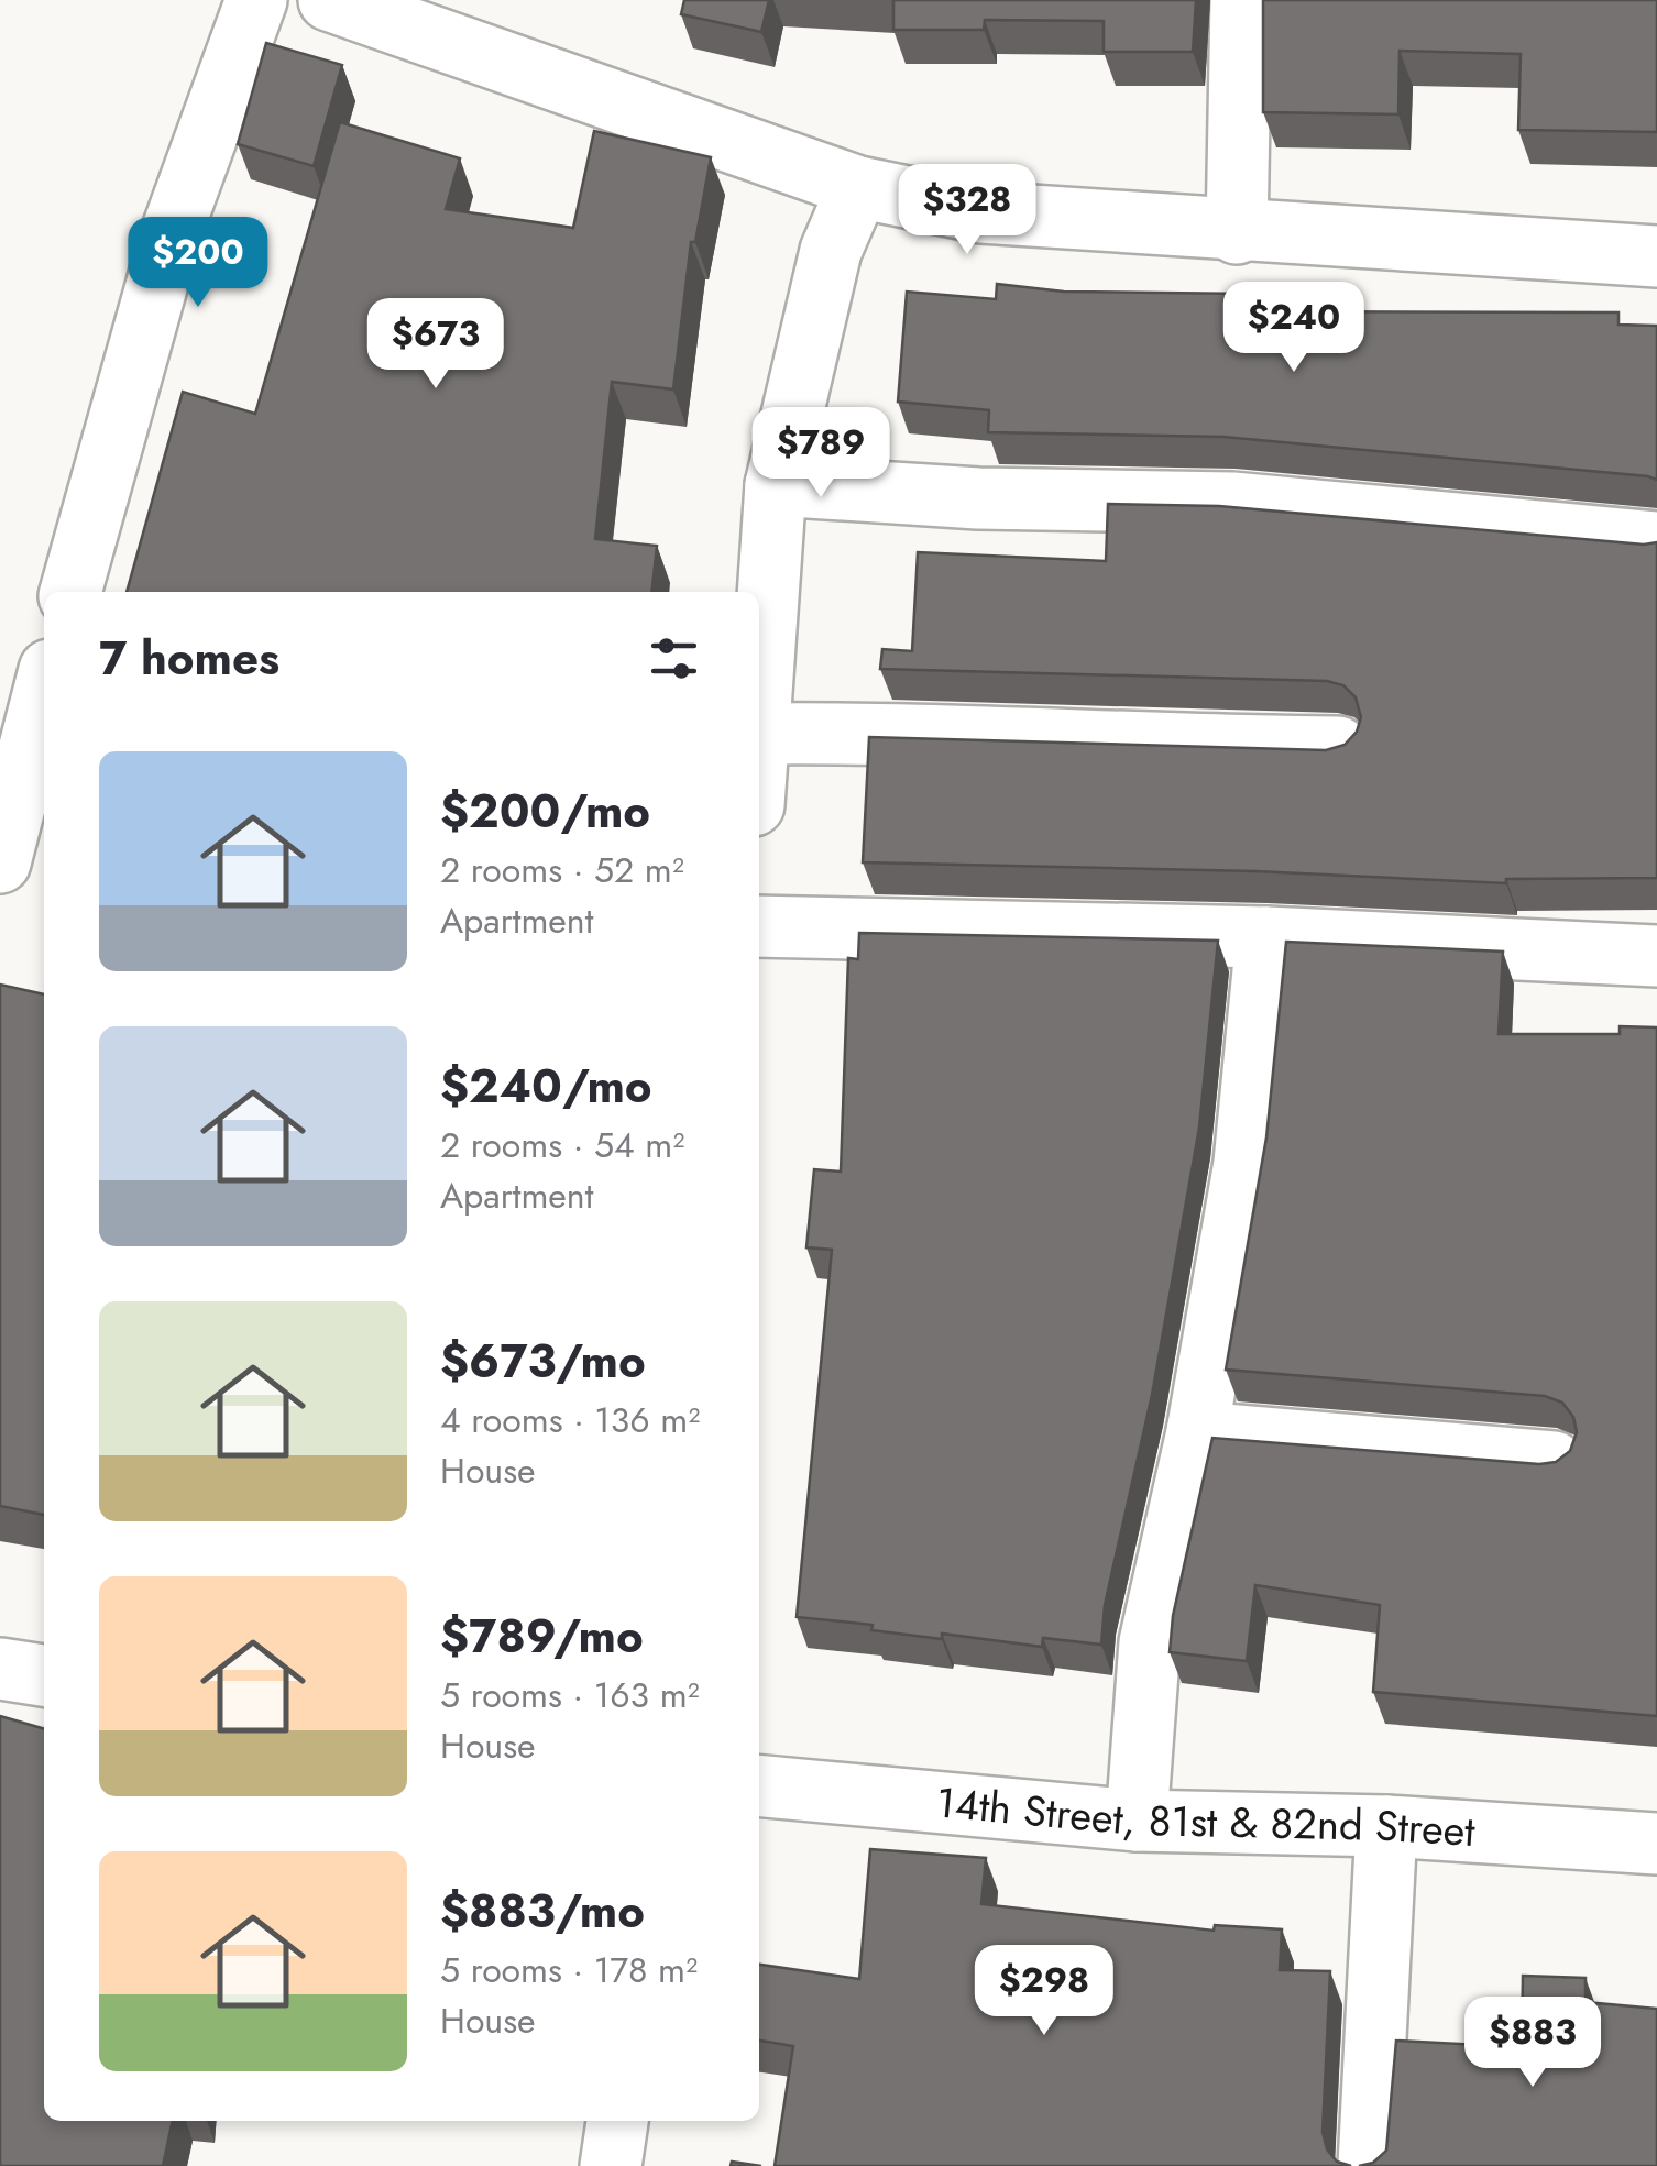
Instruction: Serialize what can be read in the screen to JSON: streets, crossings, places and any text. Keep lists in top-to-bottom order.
{
  "streets": {
    "street": ["14th Street, 81st & 82nd Street"]
  },
  "page": {
    "price": [
      "$328",
      "$200",
      "$240",
      "$673",
      "$789",
      "$298",
      "$883"
    ],
    "heading": "7 homes",
    "list": [
      {
        "name": "$200/mo",
        "note": "2 rooms · 52 m² · Apartment"
      },
      {
        "name": "$240/mo",
        "note": "2 rooms · 54 m² · Apartment"
      },
      {
        "name": "$673/mo",
        "note": "4 rooms · 136 m² · House"
      },
      {
        "name": "$789/mo",
        "note": "5 rooms · 163 m² · House"
      },
      {
        "name": "$883/mo",
        "note": "5 rooms · 178 m² · House"
      }
    ]
  }
}
